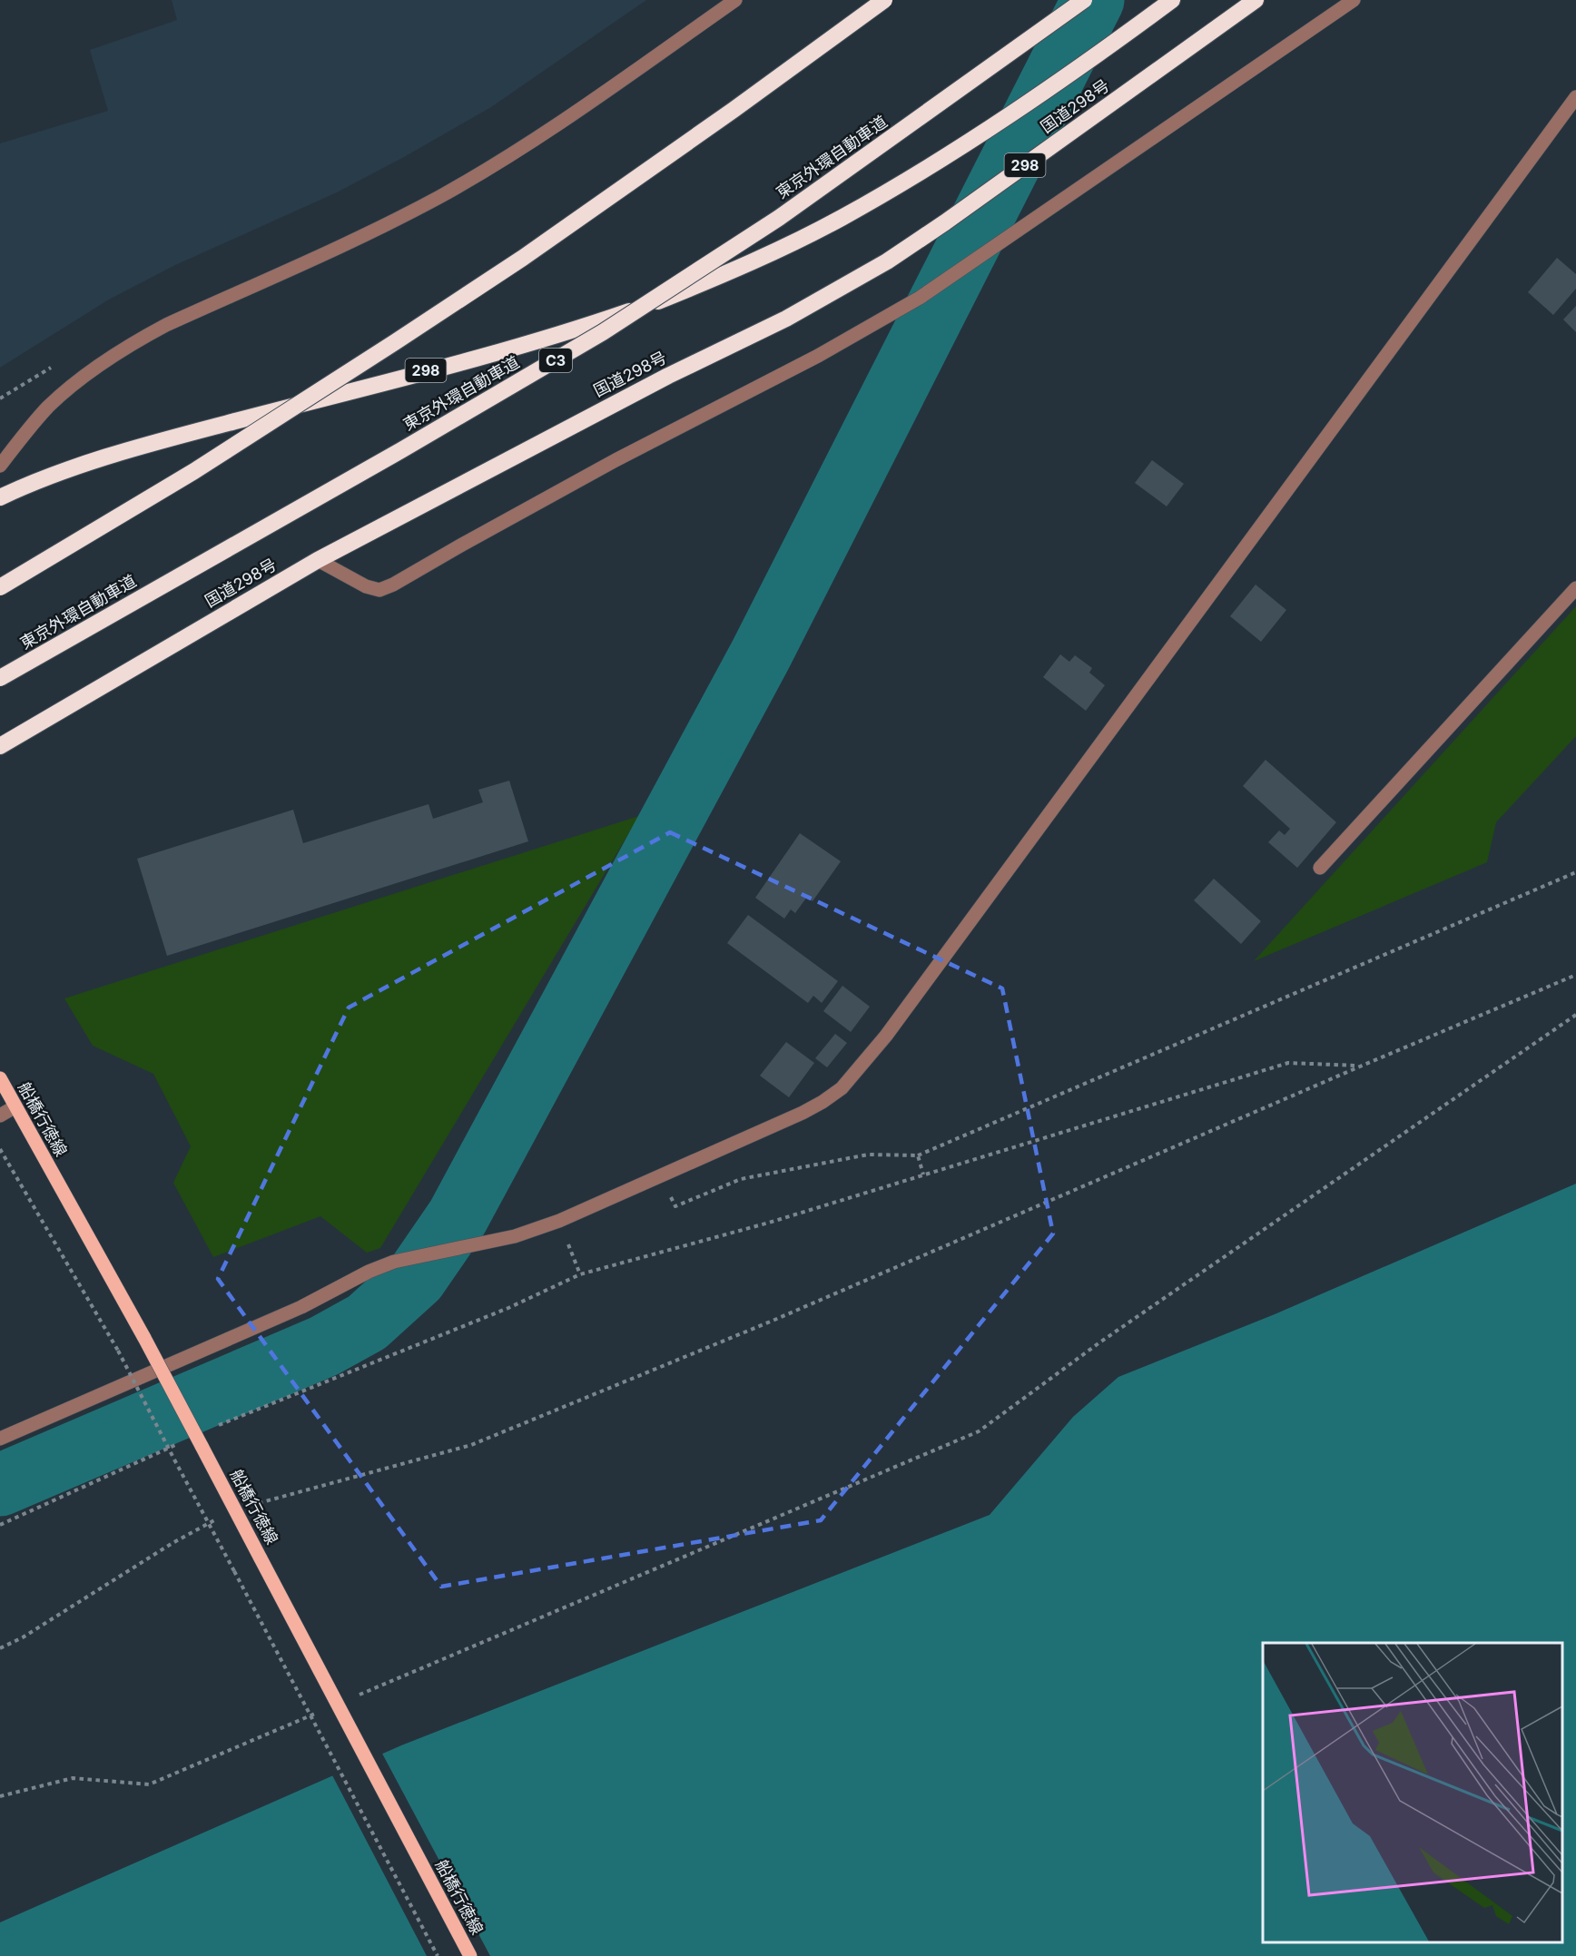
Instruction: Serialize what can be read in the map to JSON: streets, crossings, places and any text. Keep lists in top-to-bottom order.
{
  "streets": {
    "highway": [
      "国道298号",
      "東京外環自動車道",
      "298",
      "C3"
    ],
    "main road": ["船橋行徳線"]
  }
}
